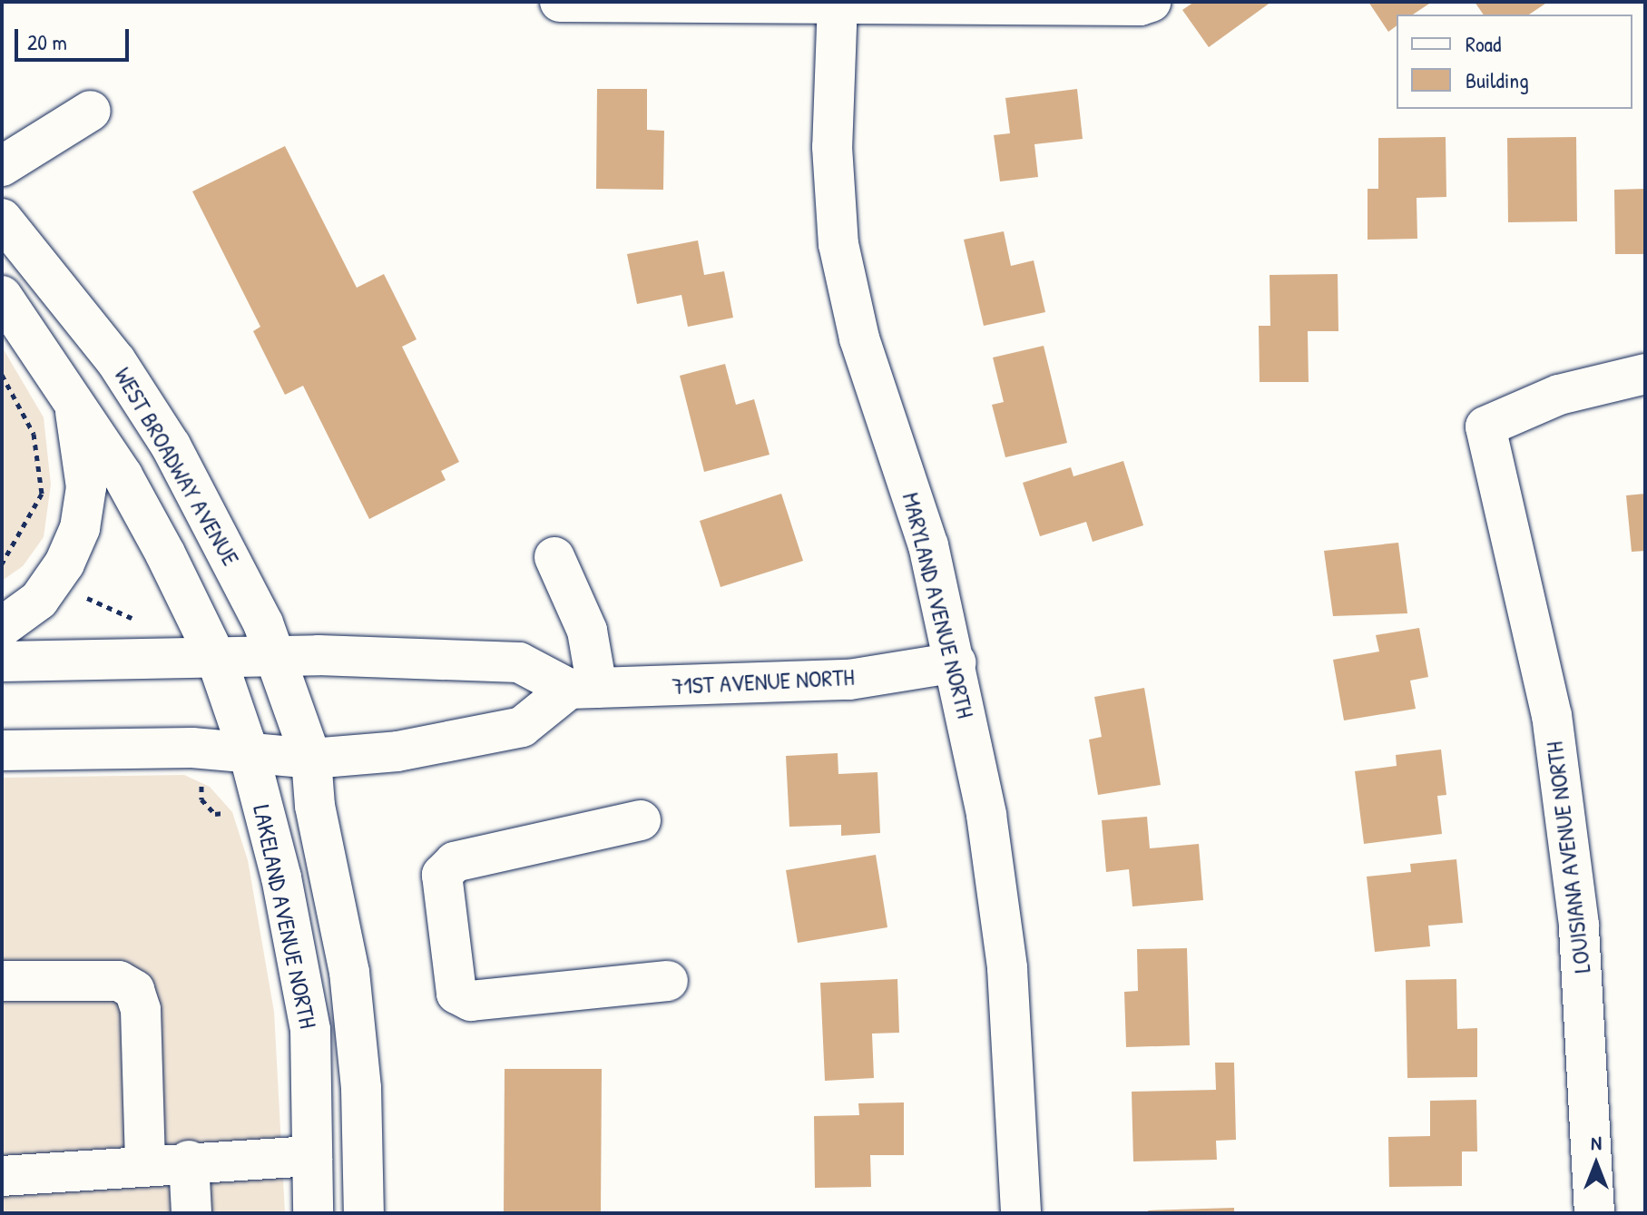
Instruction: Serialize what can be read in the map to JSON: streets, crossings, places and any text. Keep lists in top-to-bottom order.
{
  "streets": {
    "street": [
      "WEST BROADWAY AVENUE",
      "MARYLAND AVENUE NORTH",
      "71ST AVENUE NORTH",
      "LOUISIANA AVENUE NORTH",
      "LAKELAND AVENUE NORTH"
    ]
  },
  "crossings": [
    ["WEST BROADWAY AVENUE", "71ST AVENUE NORTH"],
    ["WEST BROADWAY AVENUE", "LAKELAND AVENUE NORTH"],
    ["MARYLAND AVENUE NORTH", "71ST AVENUE NORTH"]
  ],
  "legend": ["Road", "Building"],
  "scale_bar": "20 m",
  "north": "top"
}
